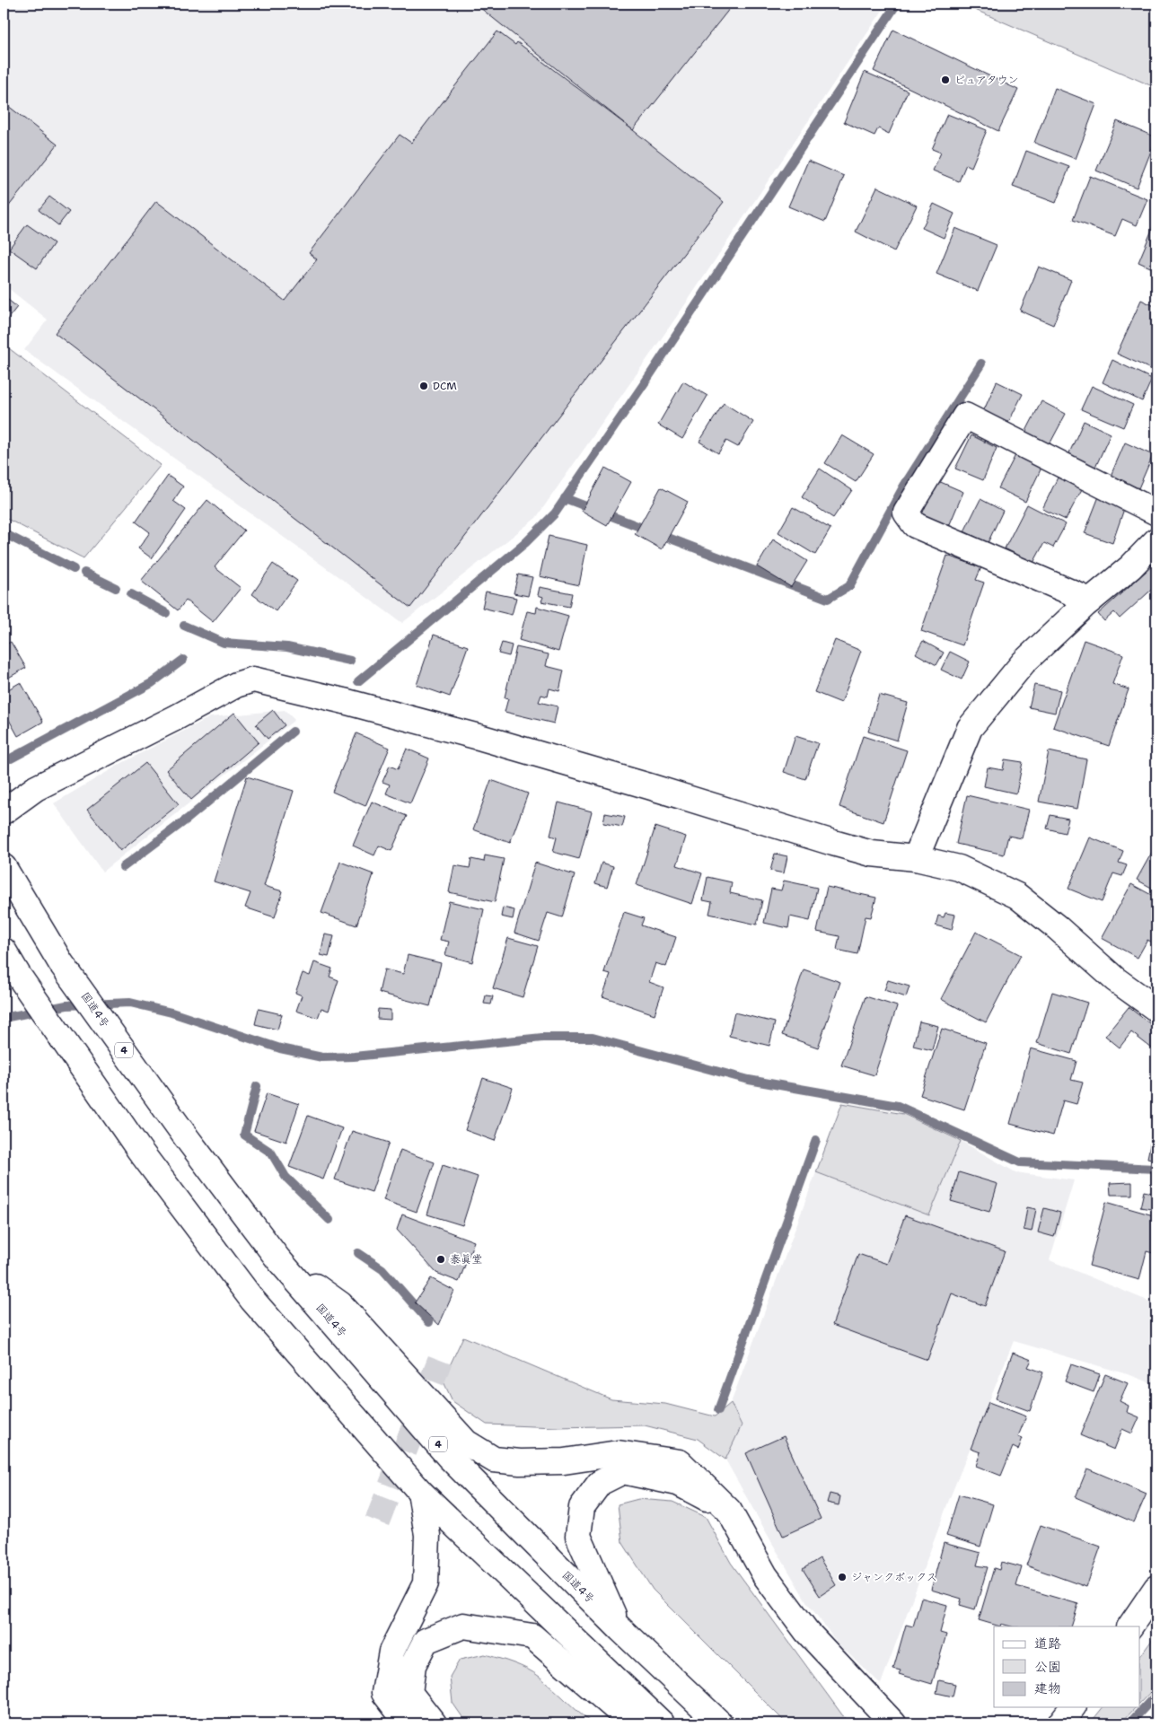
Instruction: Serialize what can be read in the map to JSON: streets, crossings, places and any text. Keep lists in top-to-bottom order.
{
  "streets": {
    "main road": ["国道4号", "4"]
  },
  "places": [
    "ピュアタウン",
    "DCM",
    "泰眞堂",
    "ジャンクボックス"
  ],
  "legend": ["道路", "公園", "建物"]
}
